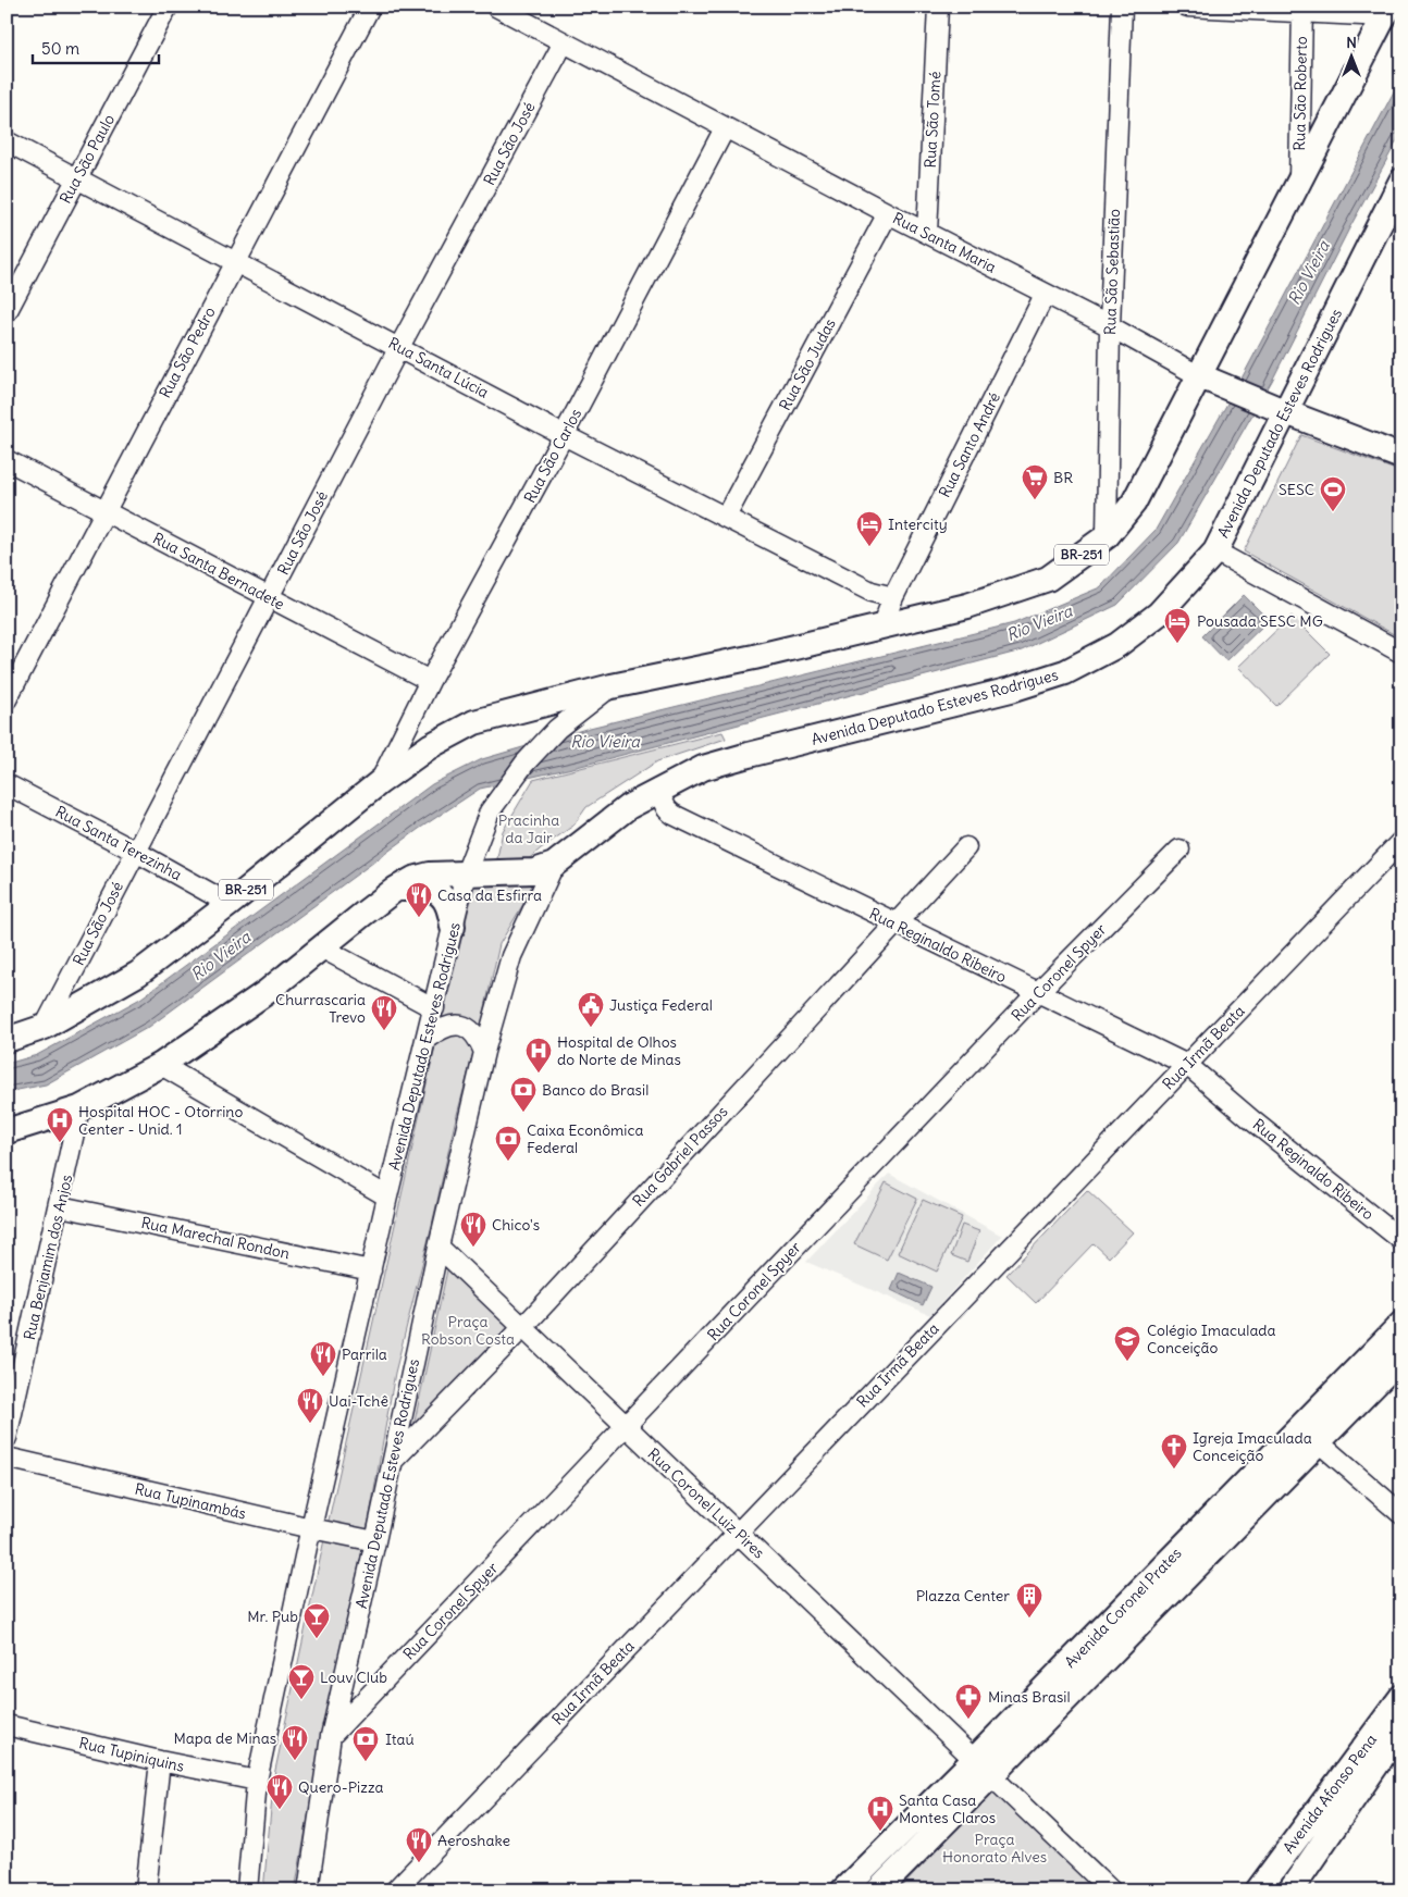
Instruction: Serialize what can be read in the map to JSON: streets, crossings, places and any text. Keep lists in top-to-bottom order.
{
  "streets": {
    "main road": [
      "Rua Santa Maria",
      "Avenida Deputado Esteves Rodrigues",
      "BR-251",
      "Avenida Coronel Prates",
      "Avenida Afonso Pena"
    ],
    "street": [
      "Rua São Roberto",
      "Rua São Tomé",
      "Rua São José",
      "Rua São Paulo",
      "Rua São Sebastião",
      "Rua São Pedro",
      "Rua São Judas",
      "Rua Santa Lúcia",
      "Rua Santo André",
      "Rua São Carlos",
      "Rua Santa Bernadete",
      "Rua Santa Terezinha",
      "Rua Reginaldo Ribeiro",
      "Rua Coronel Spyer",
      "Rua Irmã Beata",
      "Rua Gabriel Passos",
      "Rua Marechal Rondon",
      "Rua Benjamim dos Anjos",
      "Rua Tupinambás",
      "Rua Coronel Luiz Pires",
      "Rua Tupiniquins"
    ]
  },
  "crossings": [
    ["Rua São Roberto", "Avenida Deputado Esteves Rodrigues"],
    ["Rua São Tomé", "Rua Santa Maria"],
    ["Rua São José", "Rua Santa Maria"],
    ["Rua São José", "Rua Santa Lúcia"],
    ["Rua São José", "Avenida Deputado Esteves Rodrigues"],
    ["Rua São José", "Rua Santa Bernadete"],
    ["Rua São José", "Rua Santa Terezinha"],
    ["Rua São Paulo", "Rua Santa Lúcia"],
    ["Rua Santa Maria", "Rua São Sebastião"],
    ["Rua Santa Maria", "Rua São Judas"],
    ["Rua Santa Maria", "Avenida Deputado Esteves Rodrigues"],
    ["Rua Santa Maria", "Rua Santo André"],
    ["Rua Santa Maria", "Rua São Carlos"],
    ["Rua São Sebastião", "Avenida Deputado Esteves Rodrigues"],
    ["Rua São Pedro", "Rua Santa Lúcia"],
    ["Rua São Pedro", "Rua Santa Bernadete"],
    ["Rua São Judas", "Rua Santa Lúcia"],
    ["Rua Santa Lúcia", "Rua Santo André"],
    ["Rua Santa Lúcia", "Rua São Carlos"],
    ["Avenida Deputado Esteves Rodrigues", "Rua Santo André"],
    ["Avenida Deputado Esteves Rodrigues", "Rua São Carlos"],
    ["Avenida Deputado Esteves Rodrigues", "Rua Santa Terezinha"],
    ["Avenida Deputado Esteves Rodrigues", "Rua Reginaldo Ribeiro"],
    ["Avenida Deputado Esteves Rodrigues", "Rua Coronel Spyer"],
    ["Avenida Deputado Esteves Rodrigues", "Rua Gabriel Passos"],
    ["Avenida Deputado Esteves Rodrigues", "Rua Marechal Rondon"],
    ["Avenida Deputado Esteves Rodrigues", "Rua Benjamim dos Anjos"],
    ["Avenida Deputado Esteves Rodrigues", "Rua Tupinambás"],
    ["Avenida Deputado Esteves Rodrigues", "Rua Coronel Luiz Pires"],
    ["Avenida Deputado Esteves Rodrigues", "Rua Tupiniquins"],
    ["Rua São Carlos", "Rua Santa Bernadete"],
    ["Rua Reginaldo Ribeiro", "Rua Coronel Spyer"],
    ["Rua Reginaldo Ribeiro", "Rua Irmã Beata"],
    ["Rua Reginaldo Ribeiro", "Rua Gabriel Passos"],
    ["Rua Coronel Spyer", "Rua Coronel Luiz Pires"],
    ["Rua Irmã Beata", "Rua Coronel Luiz Pires"],
    ["Rua Gabriel Passos", "Rua Coronel Luiz Pires"],
    ["Rua Marechal Rondon", "Rua Benjamim dos Anjos"],
    ["Rua Coronel Luiz Pires", "Avenida Coronel Prates"]
  ],
  "water": ["Rio Vieira"],
  "parks": ["Pracinha da Jair", "Praça Robson Costa", "Praça Honorato Alves"],
  "places": {
    "supermarket": ["BR"],
    "sports": ["SESC"],
    "hotel": ["Intercity", "Pousada SESC MG"],
    "restaurant": [
      "Casa da Esfirra",
      "Churrascaria Trevo",
      "Chico's",
      "Parrila",
      "Uai-Tchê",
      "Mapa de Minas",
      "Quero-Pizza",
      "Aeroshake"
    ],
    "public building": ["Justiça Federal"],
    "hospital": ["Hospital de Olhos do Norte de Minas", "Hospital HOC - Otorrino Center - Unid. 1", "Santa Casa Montes Claros"],
    "bank": ["Banco do Brasil", "Caixa Econômica Federal", "Itaú"],
    "school or university": ["Colégio Imaculada Conceição"],
    "church": ["Igreja Imaculada Conceição"],
    "building": ["Plazza Center"],
    "bar": ["Mr. Pub", "Louv Club"],
    "pharmacy": ["Minas Brasil"]
  },
  "scale_bar": "50 m",
  "north": "top"
}
